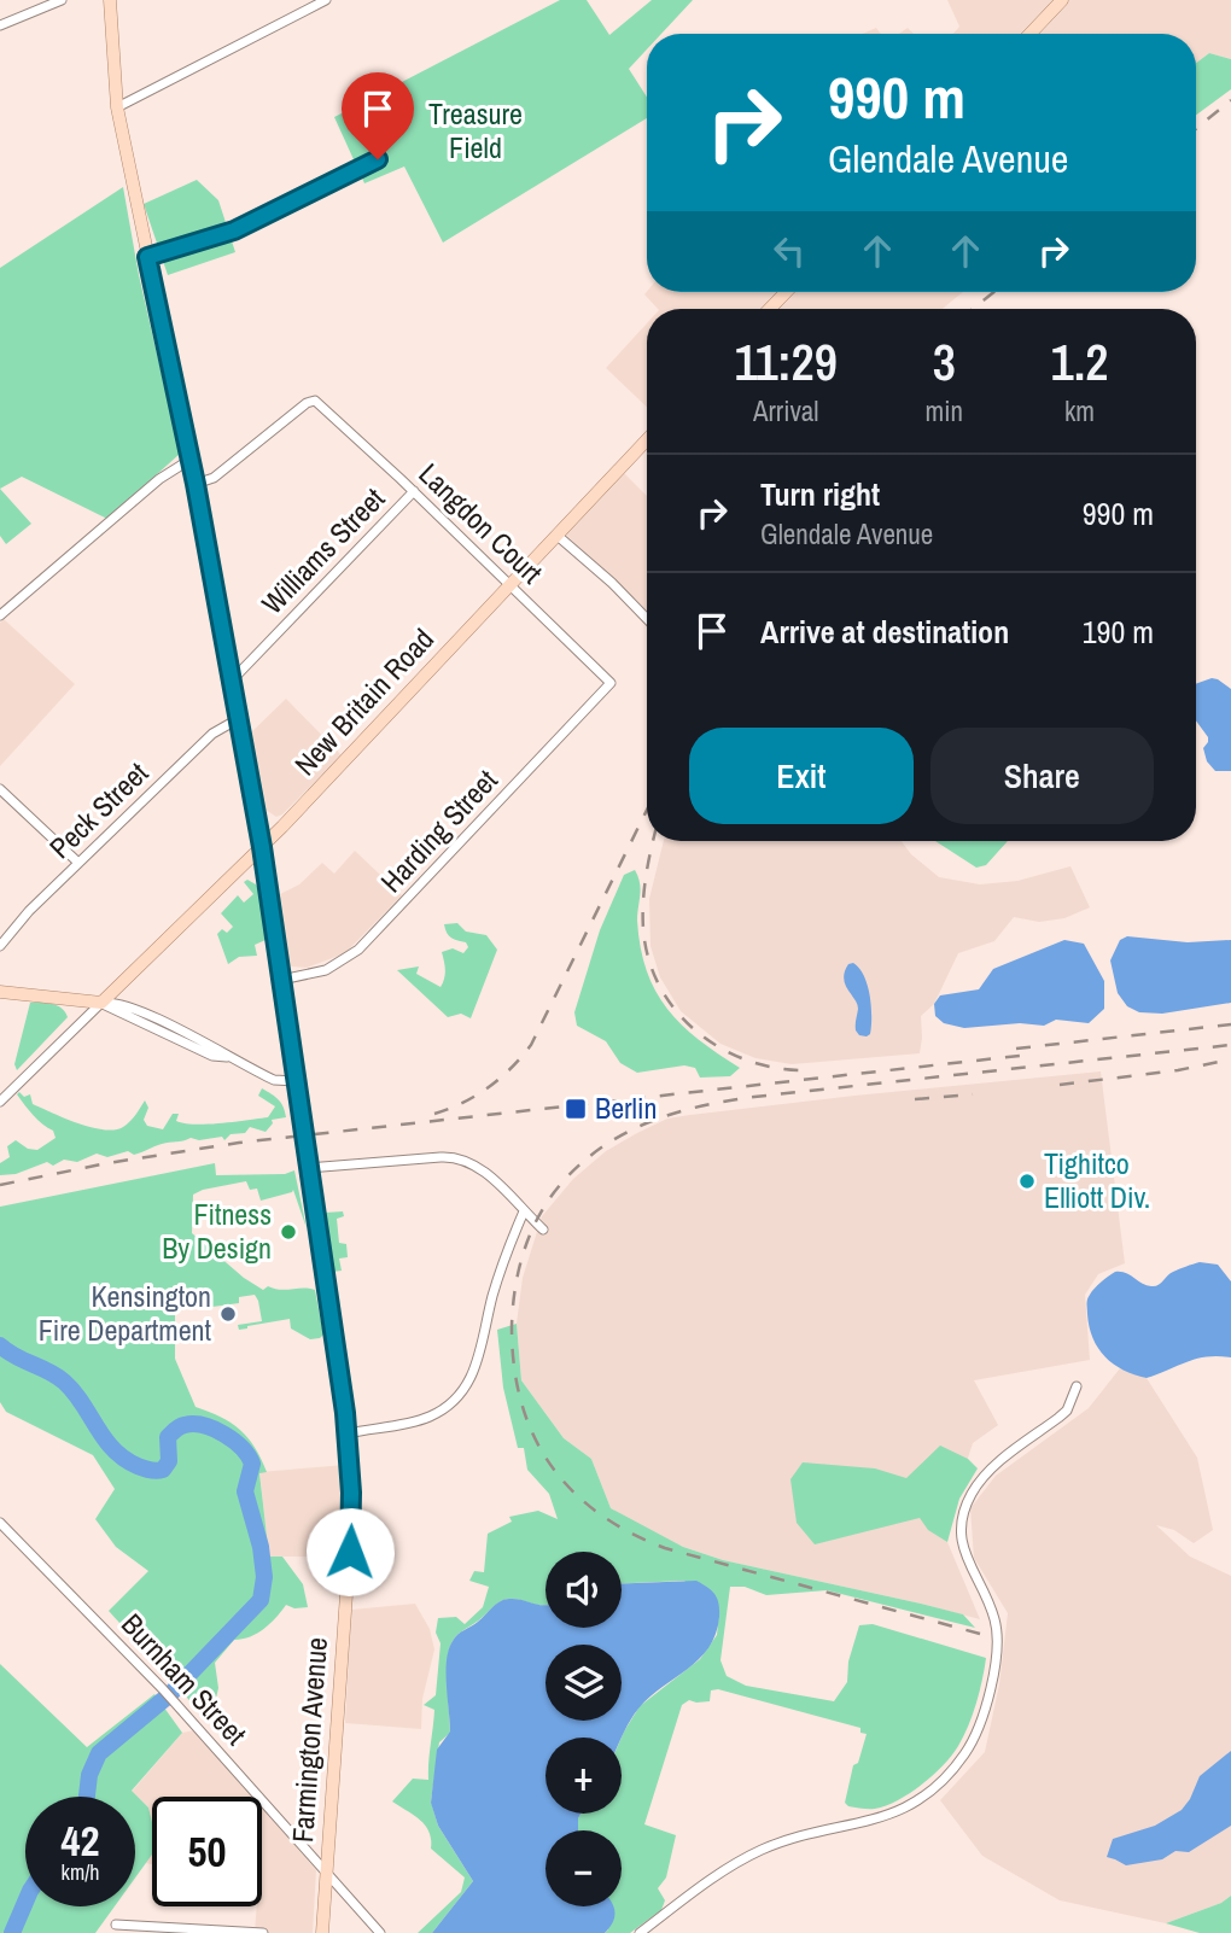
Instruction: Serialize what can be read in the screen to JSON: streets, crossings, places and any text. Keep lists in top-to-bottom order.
{
  "streets": {
    "main road": ["New Britain Road", "Farmington Avenue"],
    "street": [
      "Langdon Court",
      "Williams Street",
      "Peck Street",
      "Harding Street",
      "Burnham Street"
    ]
  },
  "crossings": [
    ["Langdon Court", "Williams Street"],
    ["Langdon Court", "New Britain Road"],
    ["Langdon Court", "Harding Street"],
    ["Langdon Court", "Farmington Avenue"],
    ["Williams Street", "Farmington Avenue"],
    ["New Britain Road", "Farmington Avenue"],
    ["Peck Street", "Farmington Avenue"],
    ["Harding Street", "Farmington Avenue"],
    ["Burnham Street", "Farmington Avenue"]
  ],
  "parks": ["Treasure Field"],
  "places": {
    "transit": ["Berlin"],
    "other": ["Tighitco Elliott Div.", "Fitness By Design", "Kensington Fire Department"]
  },
  "page": {
    "turn": ["990 m", "Glendale Avenue"],
    "eta": [
      "11:29",
      "Arrival",
      "3",
      "min",
      "1.2",
      "km"
    ],
    "list": [
      {
        "name": "Turn right",
        "note": "Glendale Avenue",
        "value": "990 m"
      },
      {
        "name": "Arrive at destination",
        "value": "190 m"
      }
    ],
    "buttons": ["Exit", "Share"],
    "map_buttons": ["+", "−"],
    "speed": "42 km/h",
    "limit": "50"
  }
}
